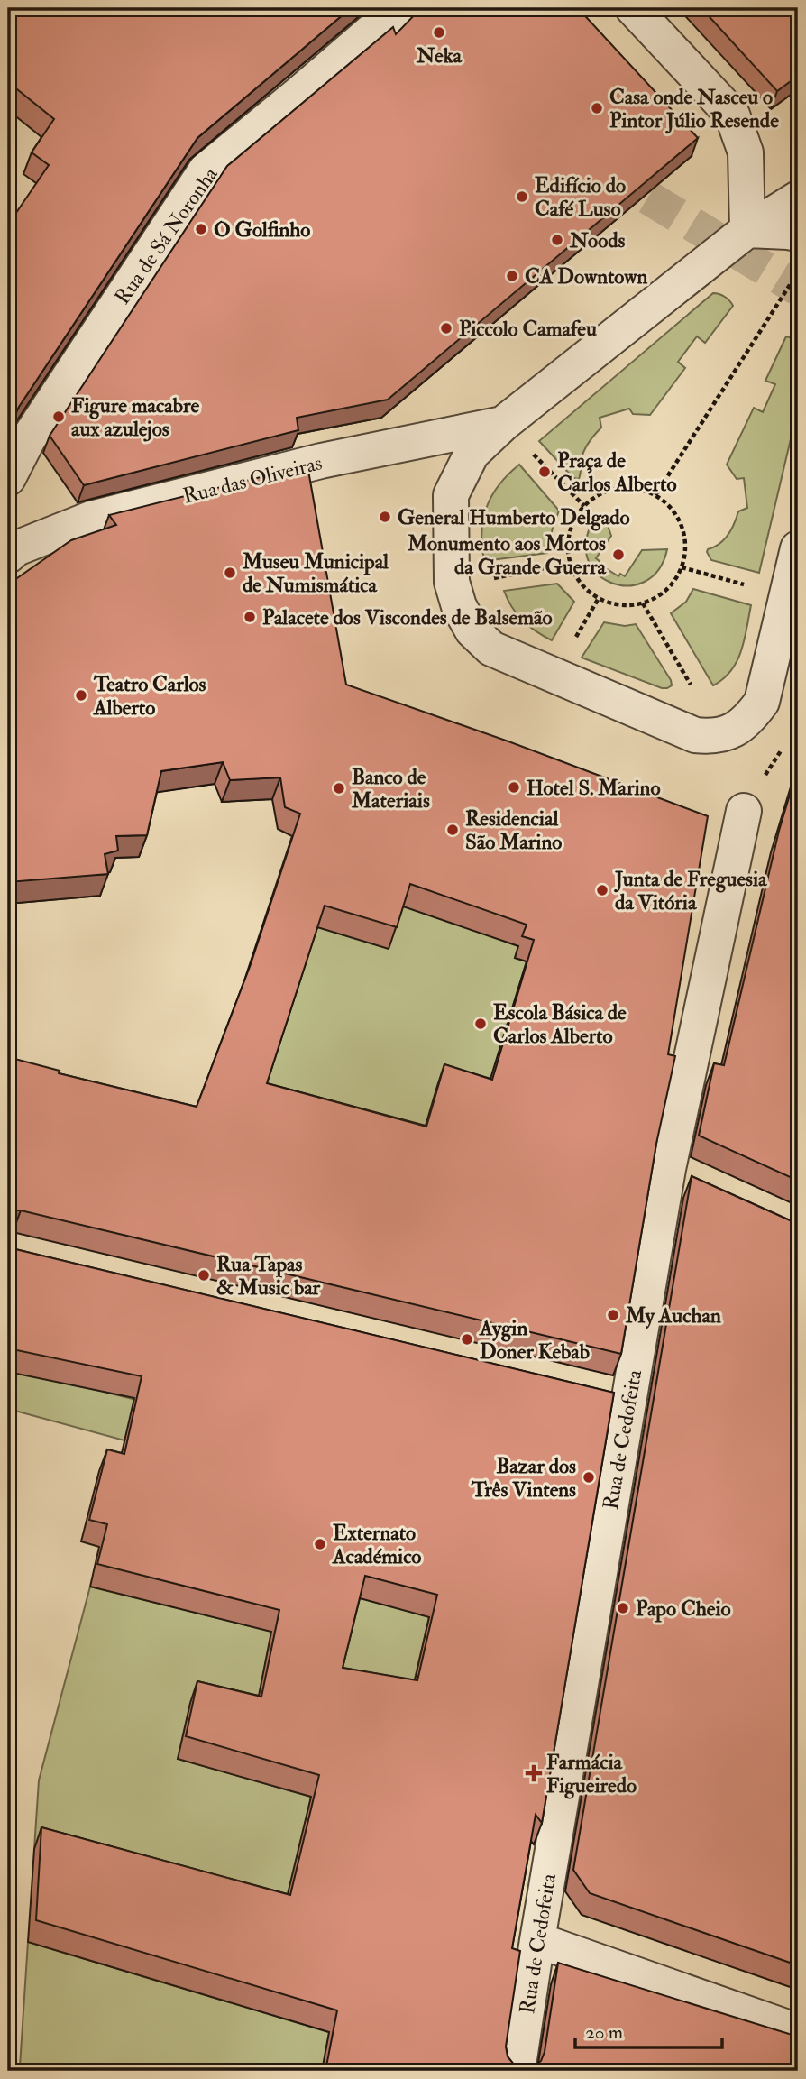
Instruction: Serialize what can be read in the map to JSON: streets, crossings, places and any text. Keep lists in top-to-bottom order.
{
  "streets": {
    "street": ["Rua de Sá Noronha", "Rua das Oliveiras", "Rua de Cedofeita"]
  },
  "places": {
    "other": [
      "Neka",
      "Casa onde Nasceu o Pintor Júlio Resende",
      "Edifício do Café Luso",
      "O Golfinho",
      "Noods",
      "CA Downtown",
      "Piccolo Camafeu",
      "Figure macabre aux azulejos",
      "Praça de Carlos Alberto",
      "General Humberto Delgado",
      "Monumento aos Mortos da Grande Guerra",
      "Museu Municipal de Numismática",
      "Palacete dos Viscondes de Balsemão",
      "Teatro Carlos Alberto",
      "Hotel S. Marino",
      "Banco de Materiais",
      "Residencial São Marino",
      "Junta de Freguesia da Vitória",
      "Escola Básica de Carlos Alberto",
      "Rua Tapas & Music bar",
      "My Auchan",
      "Aygin Doner Kebab",
      "Bazar dos Três Vintens",
      "Externato Académico",
      "Papo Cheio"
    ],
    "health": ["Farmácia Figueiredo"]
  },
  "scale_bar": "20 m"
}
